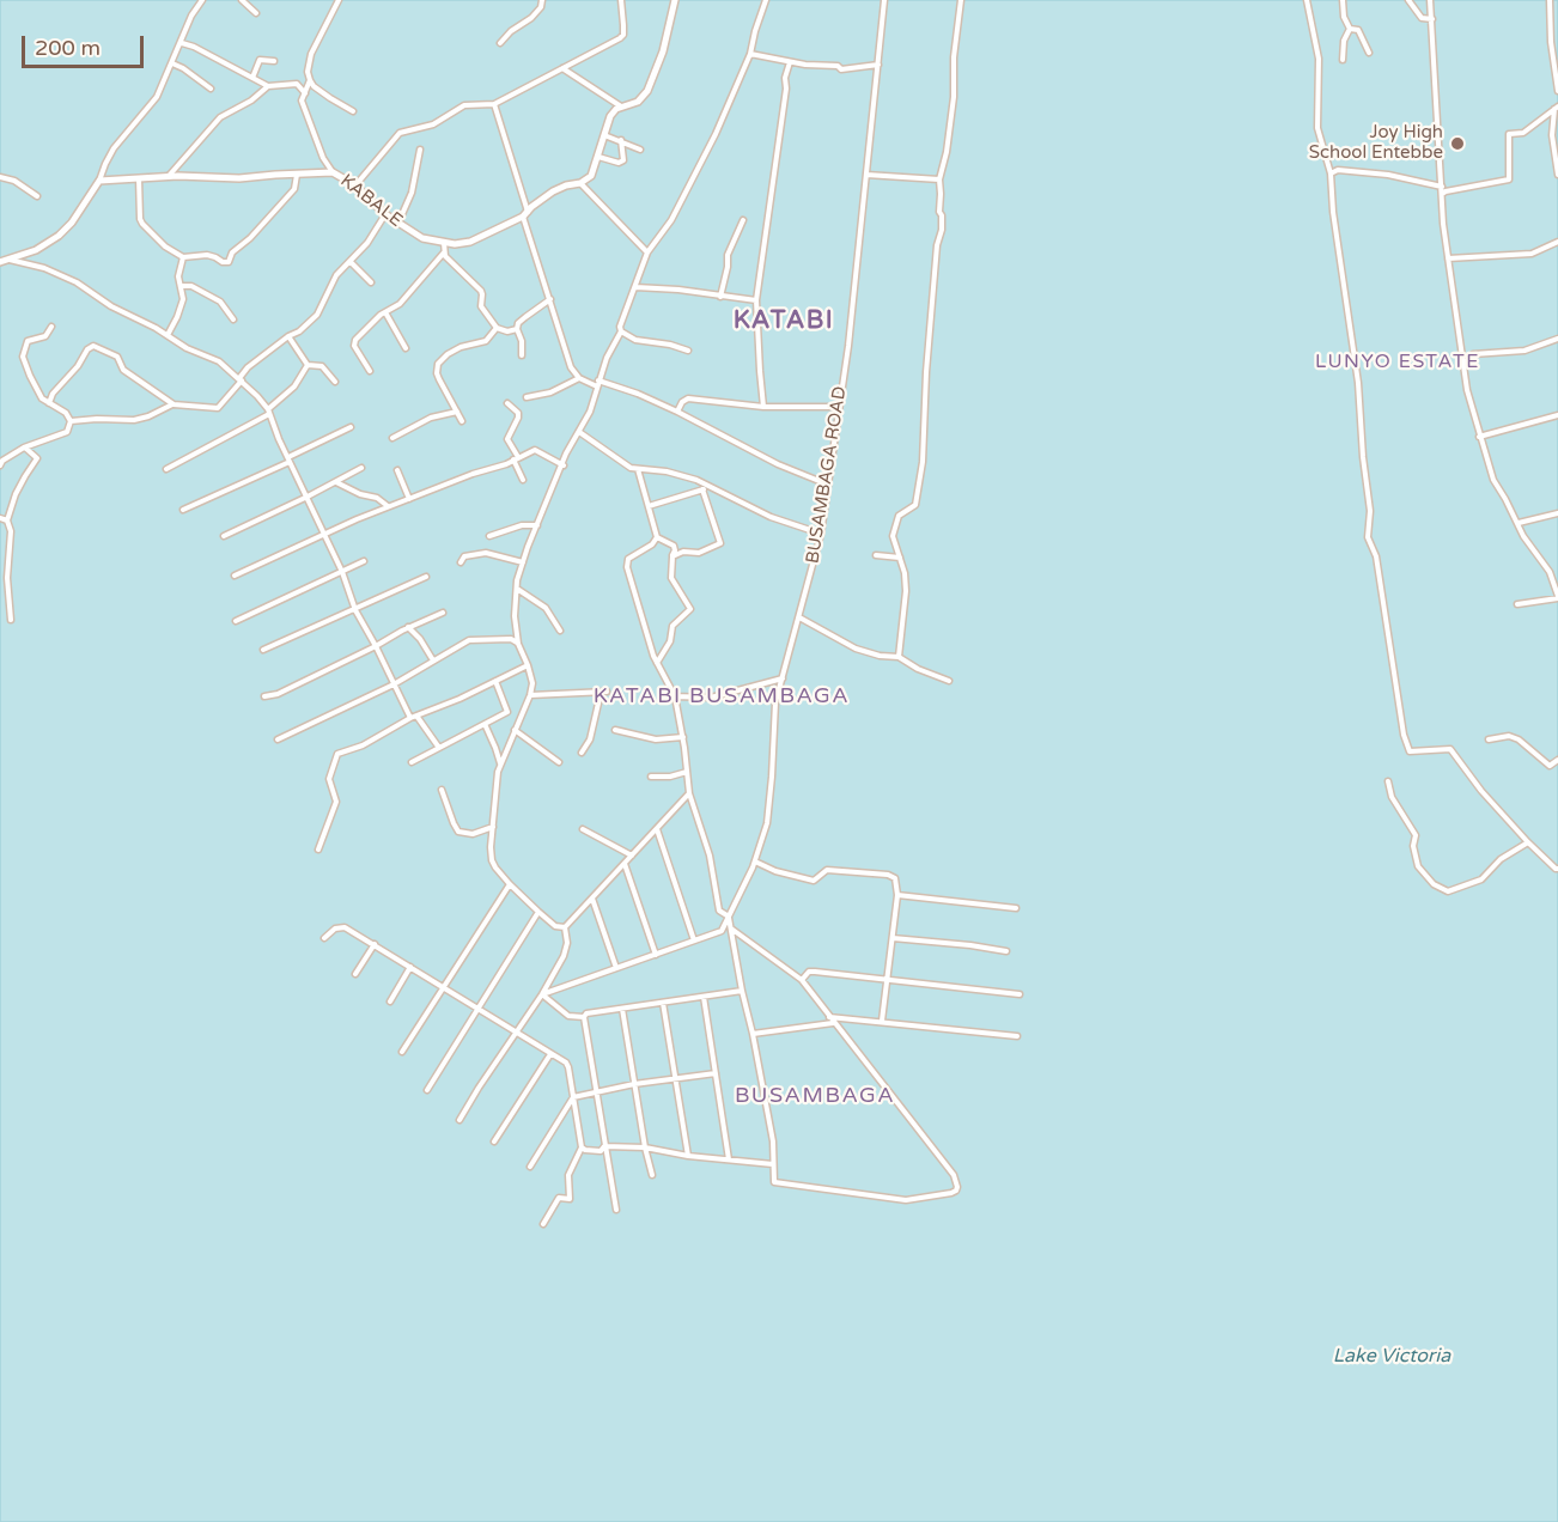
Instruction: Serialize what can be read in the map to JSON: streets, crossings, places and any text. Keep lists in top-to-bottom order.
{
  "streets": {
    "street": ["KABALE", "BUSAMBAGA ROAD"]
  },
  "districts": [
    "KATABI",
    "LUNYO ESTATE",
    "KATABI BUSAMBAGA",
    "BUSAMBAGA"
  ],
  "water": ["Lake Victoria"],
  "places": ["Joy High School Entebbe"],
  "scale_bar": "200 m"
}
